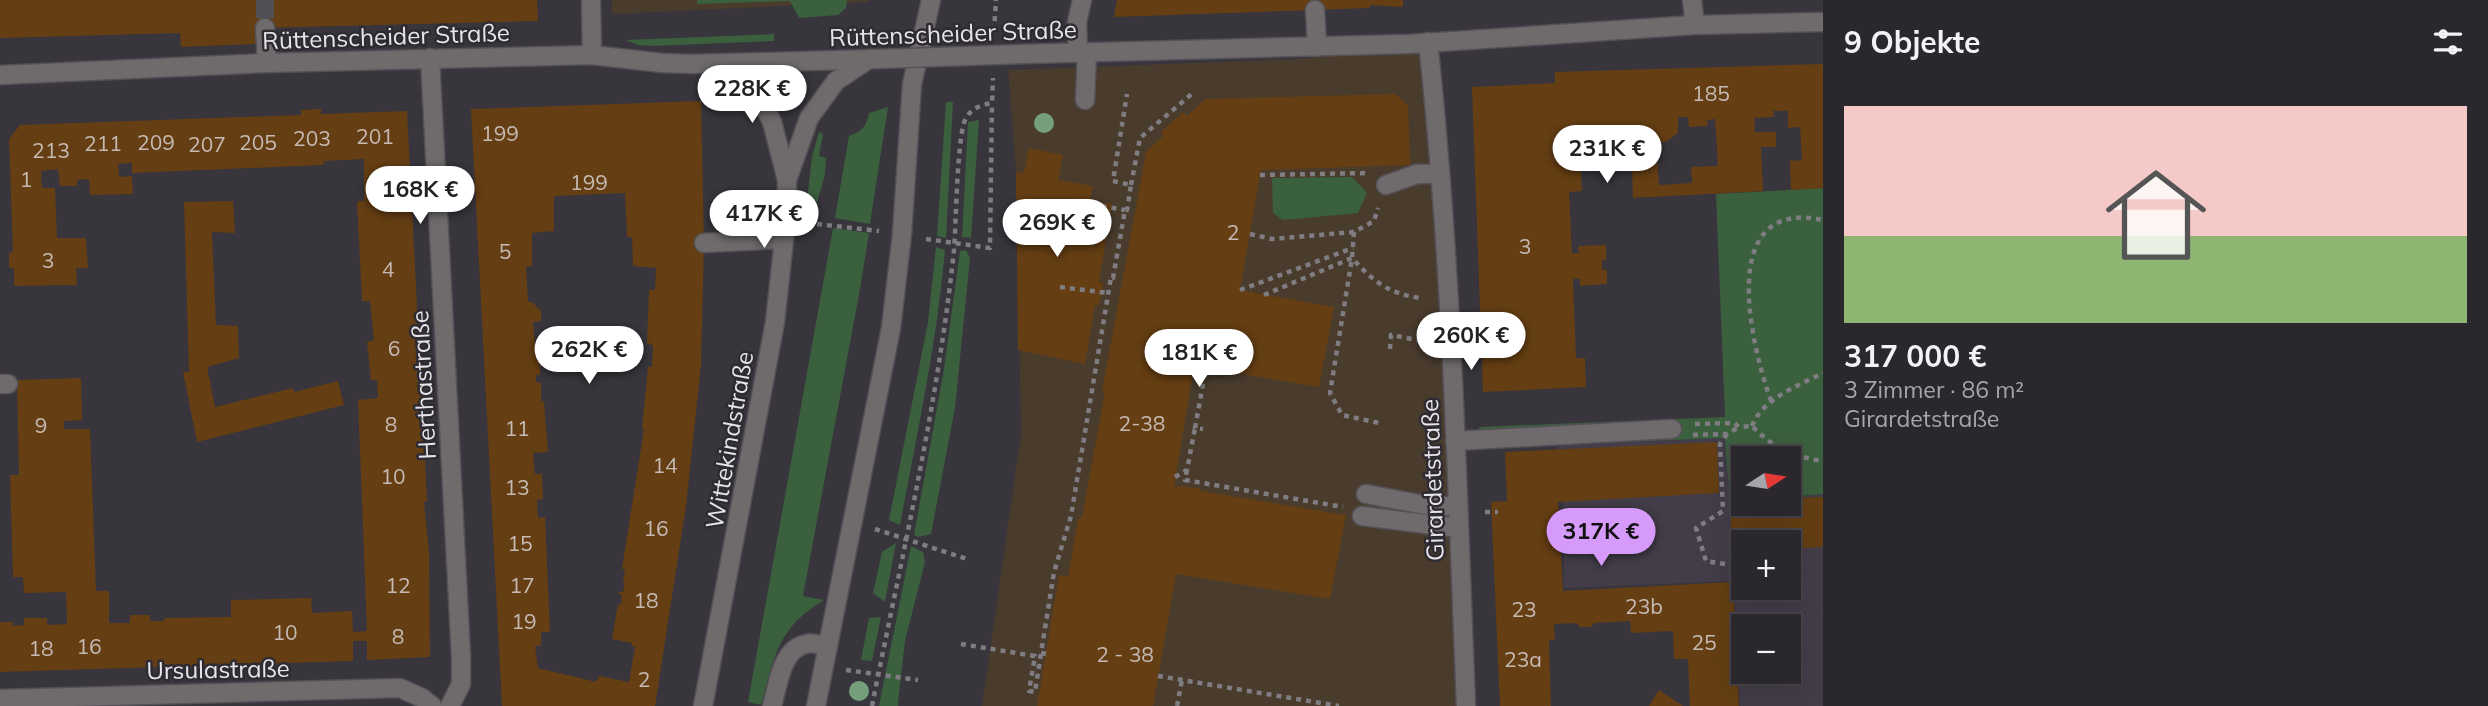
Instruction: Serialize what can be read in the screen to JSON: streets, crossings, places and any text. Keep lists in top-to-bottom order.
{
  "streets": {
    "street": [
      "Rüttenscheider Straße",
      "Herthastraße",
      "Wittekindstraße",
      "Girardetstraße",
      "Ursulastraße"
    ]
  },
  "crossings": [
    ["Rüttenscheider Straße", "Herthastraße"],
    ["Rüttenscheider Straße", "Wittekindstraße"],
    ["Rüttenscheider Straße", "Girardetstraße"]
  ],
  "house_numbers": [
    "185",
    "199",
    "201",
    "203",
    "209",
    "205",
    "211",
    "207",
    "213",
    "1",
    "199",
    "2",
    "3",
    "5",
    "3",
    "4",
    "6",
    "2-38",
    "8",
    "9",
    "11",
    "14",
    "10",
    "13",
    "16",
    "15",
    "12",
    "17",
    "18",
    "23b",
    "23",
    "19",
    "10",
    "8",
    "25",
    "16",
    "18",
    "2 - 38",
    "23a",
    "2"
  ],
  "north": "right",
  "page": {
    "heading": "9 Objekte",
    "price": [
      "228K €",
      "231K €",
      "168K €",
      "417K €",
      "269K €",
      "260K €",
      "262K €",
      "181K €",
      "317K €"
    ],
    "list": [
      {
        "name": "317 000 €",
        "note": "3 Zimmer · 86 m² · Girardetstraße"
      }
    ],
    "map_buttons": ["+", "−"]
  }
}
